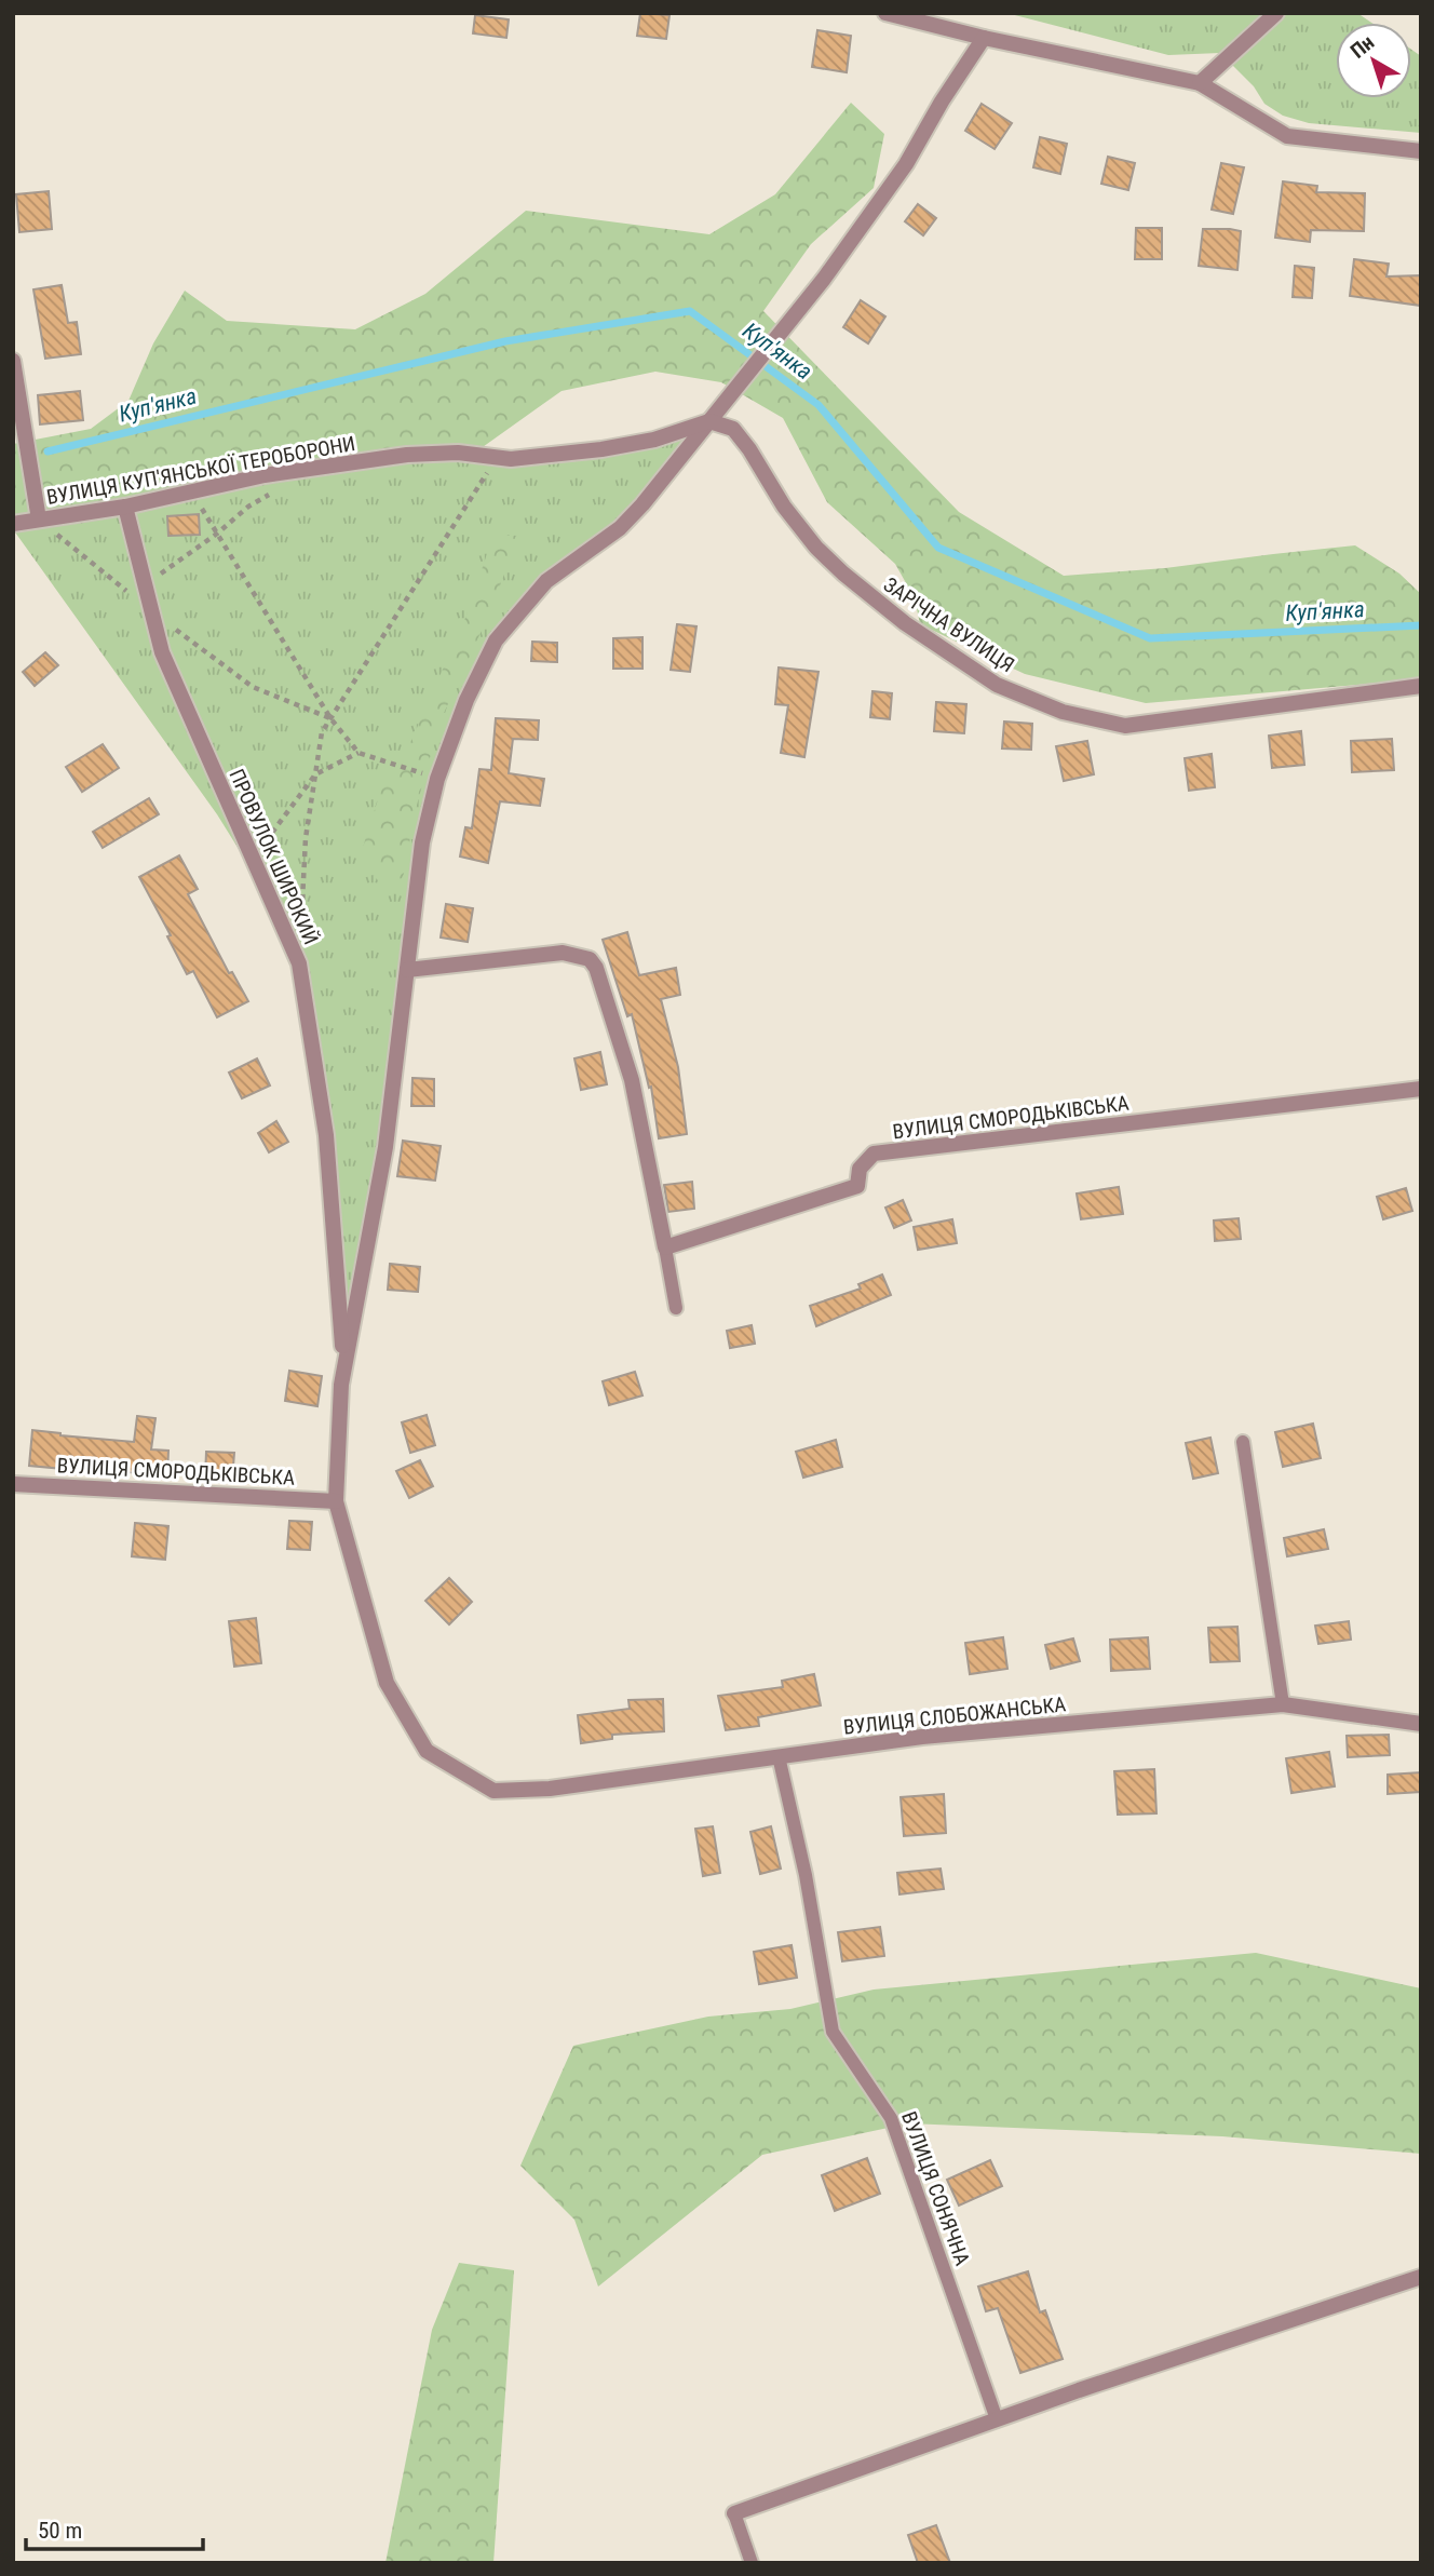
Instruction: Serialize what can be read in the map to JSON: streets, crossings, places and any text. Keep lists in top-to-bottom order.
{
  "streets": {
    "street": [
      "ВУЛИЦЯ КУП'ЯНСЬКОЇ ТЕРОБОРОНИ",
      "ЗАРІЧНА ВУЛИЦЯ",
      "ПРОВУЛОК ШИРОКИЙ",
      "ВУЛИЦЯ СМОРОДЬКІВСЬКА",
      "ВУЛИЦЯ СЛОБОЖАНСЬКА"
    ],
    "lane": ["ВУЛИЦЯ СОНЯЧНА"]
  },
  "crossings": [
    ["ВУЛИЦЯ КУП'ЯНСЬКОЇ ТЕРОБОРОНИ", "ЗАРІЧНА ВУЛИЦЯ"],
    ["ВУЛИЦЯ КУП'ЯНСЬКОЇ ТЕРОБОРОНИ", "ПРОВУЛОК ШИРОКИЙ"],
    ["ВУЛИЦЯ СМОРОДЬКІВСЬКА", "ВУЛИЦЯ СЛОБОЖАНСЬКА"],
    ["ВУЛИЦЯ СЛОБОЖАНСЬКА", "ВУЛИЦЯ СОНЯЧНА"]
  ],
  "water": ["Куп'янка"],
  "scale_bar": "50 m",
  "north": "top left"
}
